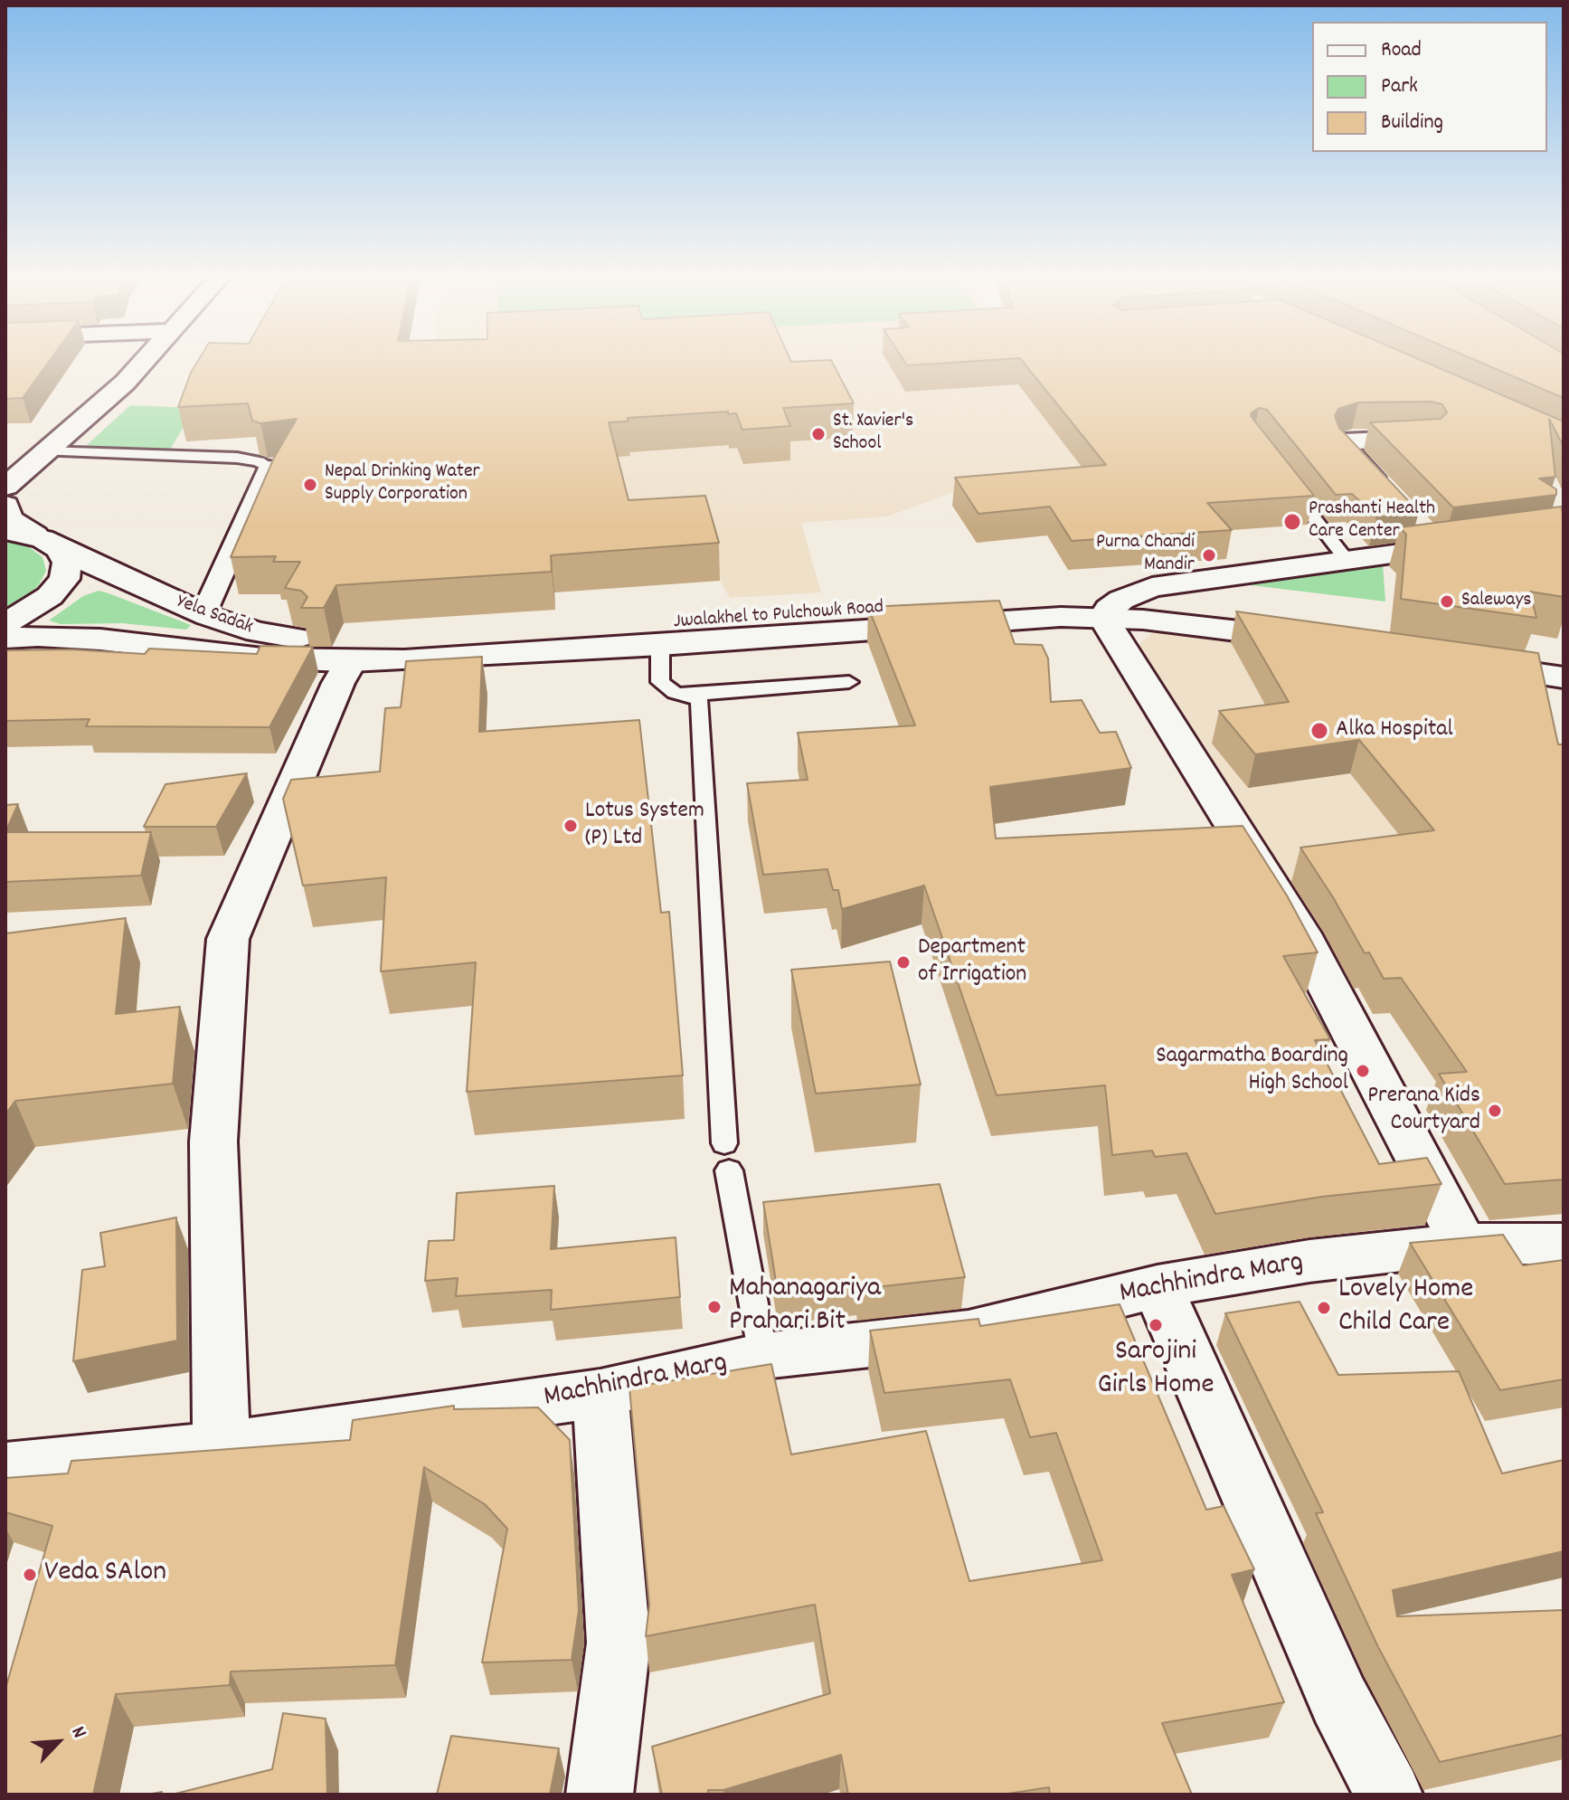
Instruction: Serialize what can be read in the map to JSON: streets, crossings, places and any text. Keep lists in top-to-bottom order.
{
  "streets": {
    "street": ["Yela Sadak", "Jwalakhel to Pulchowk Road", "Machhindra Marg"]
  },
  "crossings": [
    ["Yela Sadak", "Jwalakhel to Pulchowk Road"]
  ],
  "places": [
    "St. Xavier's School",
    "Nepal Drinking Water Supply Corporation",
    "Prashanti Health Care Center",
    "Purna Chandi Mandir",
    "Saleways",
    "Alka Hospital",
    "Lotus System (P) Ltd",
    "Department of Irrigation",
    "Sagarmatha Boarding High School",
    "Prerana Kids Courtyard",
    "Mahanagariya Prahari Bit",
    "Lovely Home Child Care",
    "Sarojini Girls Home",
    "Veda SAlon"
  ],
  "legend": ["Road", "Park", "Building"],
  "north": "top right"
}
